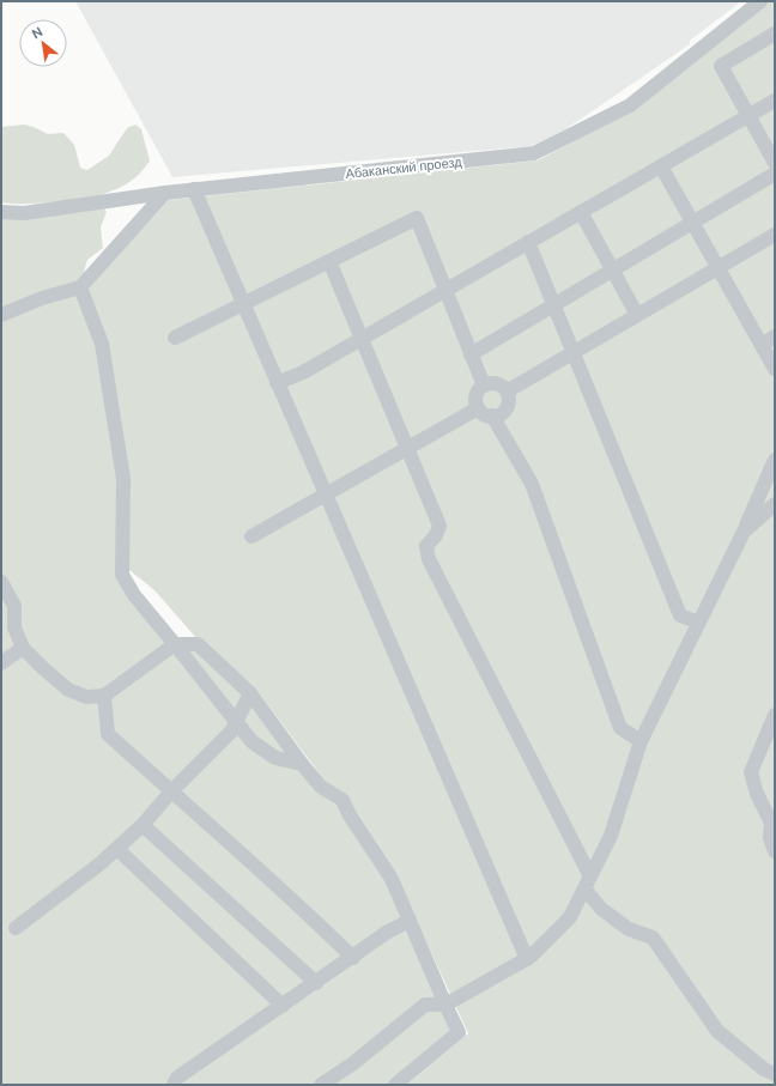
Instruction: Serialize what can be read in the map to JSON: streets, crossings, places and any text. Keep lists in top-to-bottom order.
{
  "streets": {
    "lane": ["Абаканский проезд"]
  },
  "north": "top left"
}
